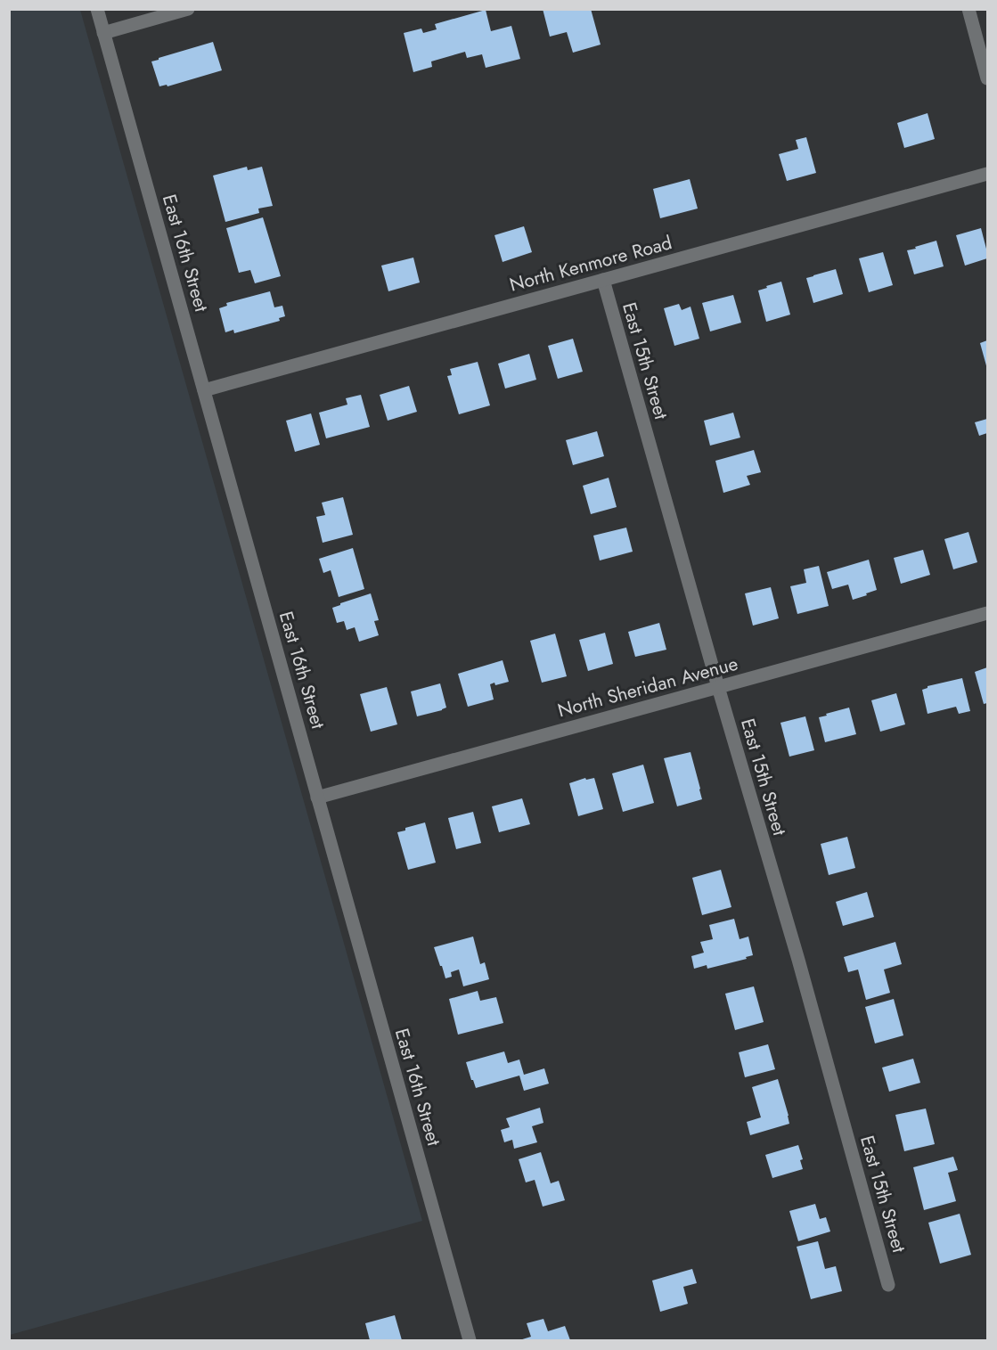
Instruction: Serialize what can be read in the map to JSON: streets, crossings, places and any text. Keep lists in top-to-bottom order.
{
  "streets": {
    "street": [
      "East 16th Street",
      "North Kenmore Road",
      "East 15th Street",
      "North Sheridan Avenue"
    ]
  },
  "crossings": [
    ["East 16th Street", "North Kenmore Road"],
    ["East 16th Street", "North Sheridan Avenue"],
    ["North Kenmore Road", "East 15th Street"],
    ["East 15th Street", "North Sheridan Avenue"]
  ]
}
